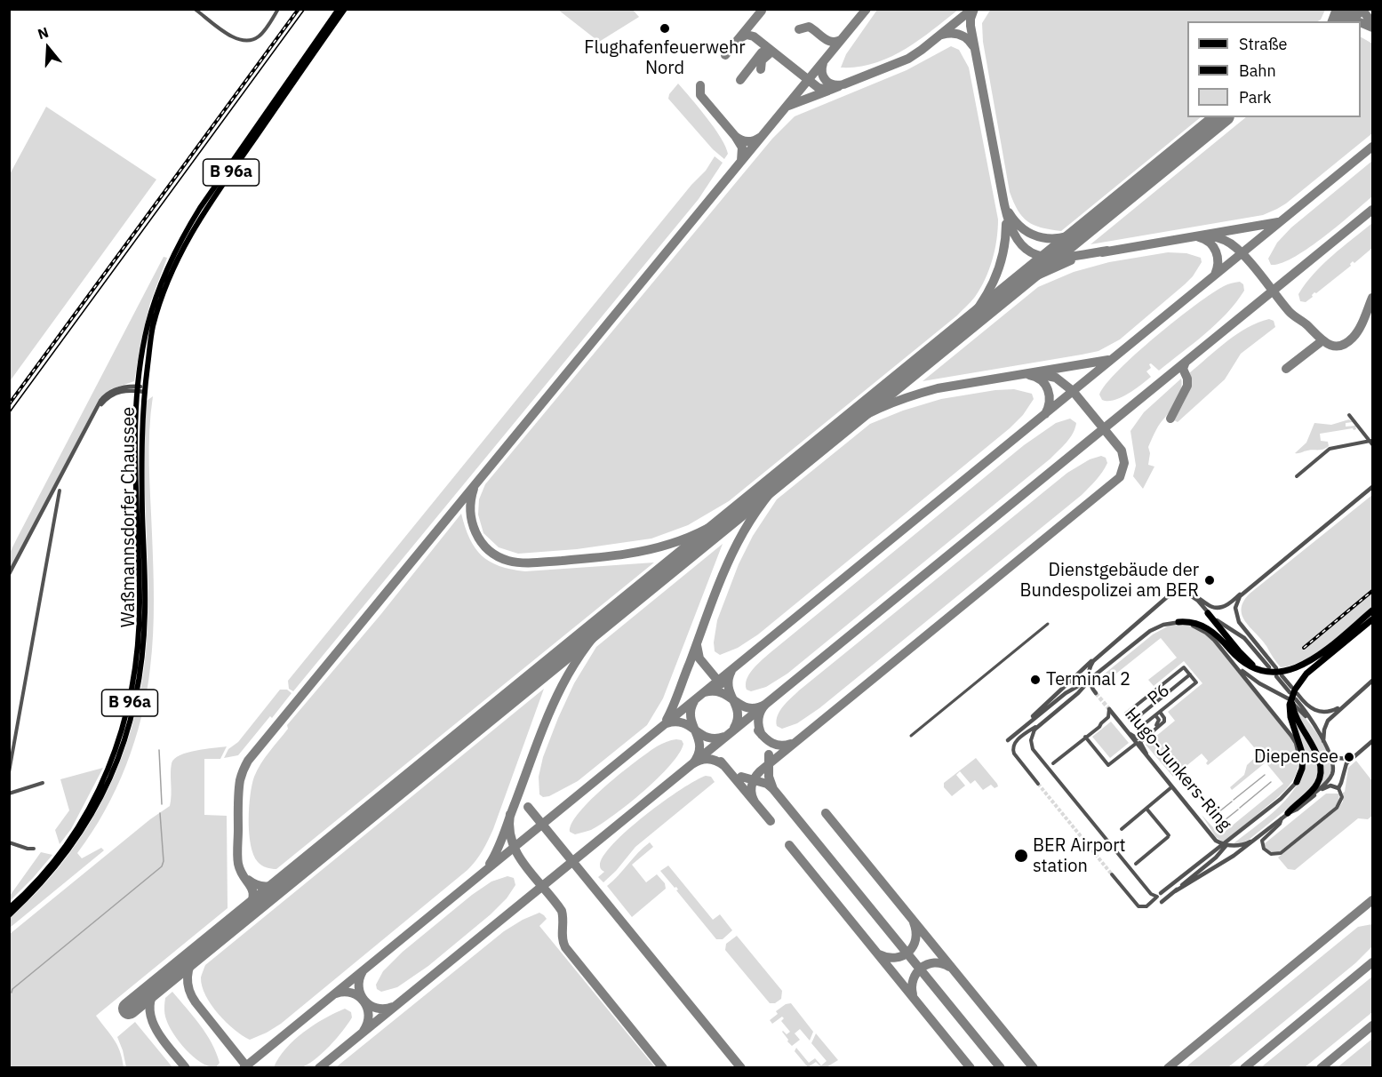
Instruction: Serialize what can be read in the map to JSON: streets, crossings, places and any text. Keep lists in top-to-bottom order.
{
  "streets": {
    "main road": ["B 96a", "Waßmannsdorfer Chaussee"],
    "street": ["P6", "Hugo-Junkers-Ring"]
  },
  "places": [
    "Flughafenfeuerwehr Nord",
    "Dienstgebäude der Bundespolizei am BER",
    "Terminal 2",
    "Diepensee",
    "BER Airport station"
  ],
  "legend": ["Straße", "Bahn", "Park"],
  "north": "top"
}
